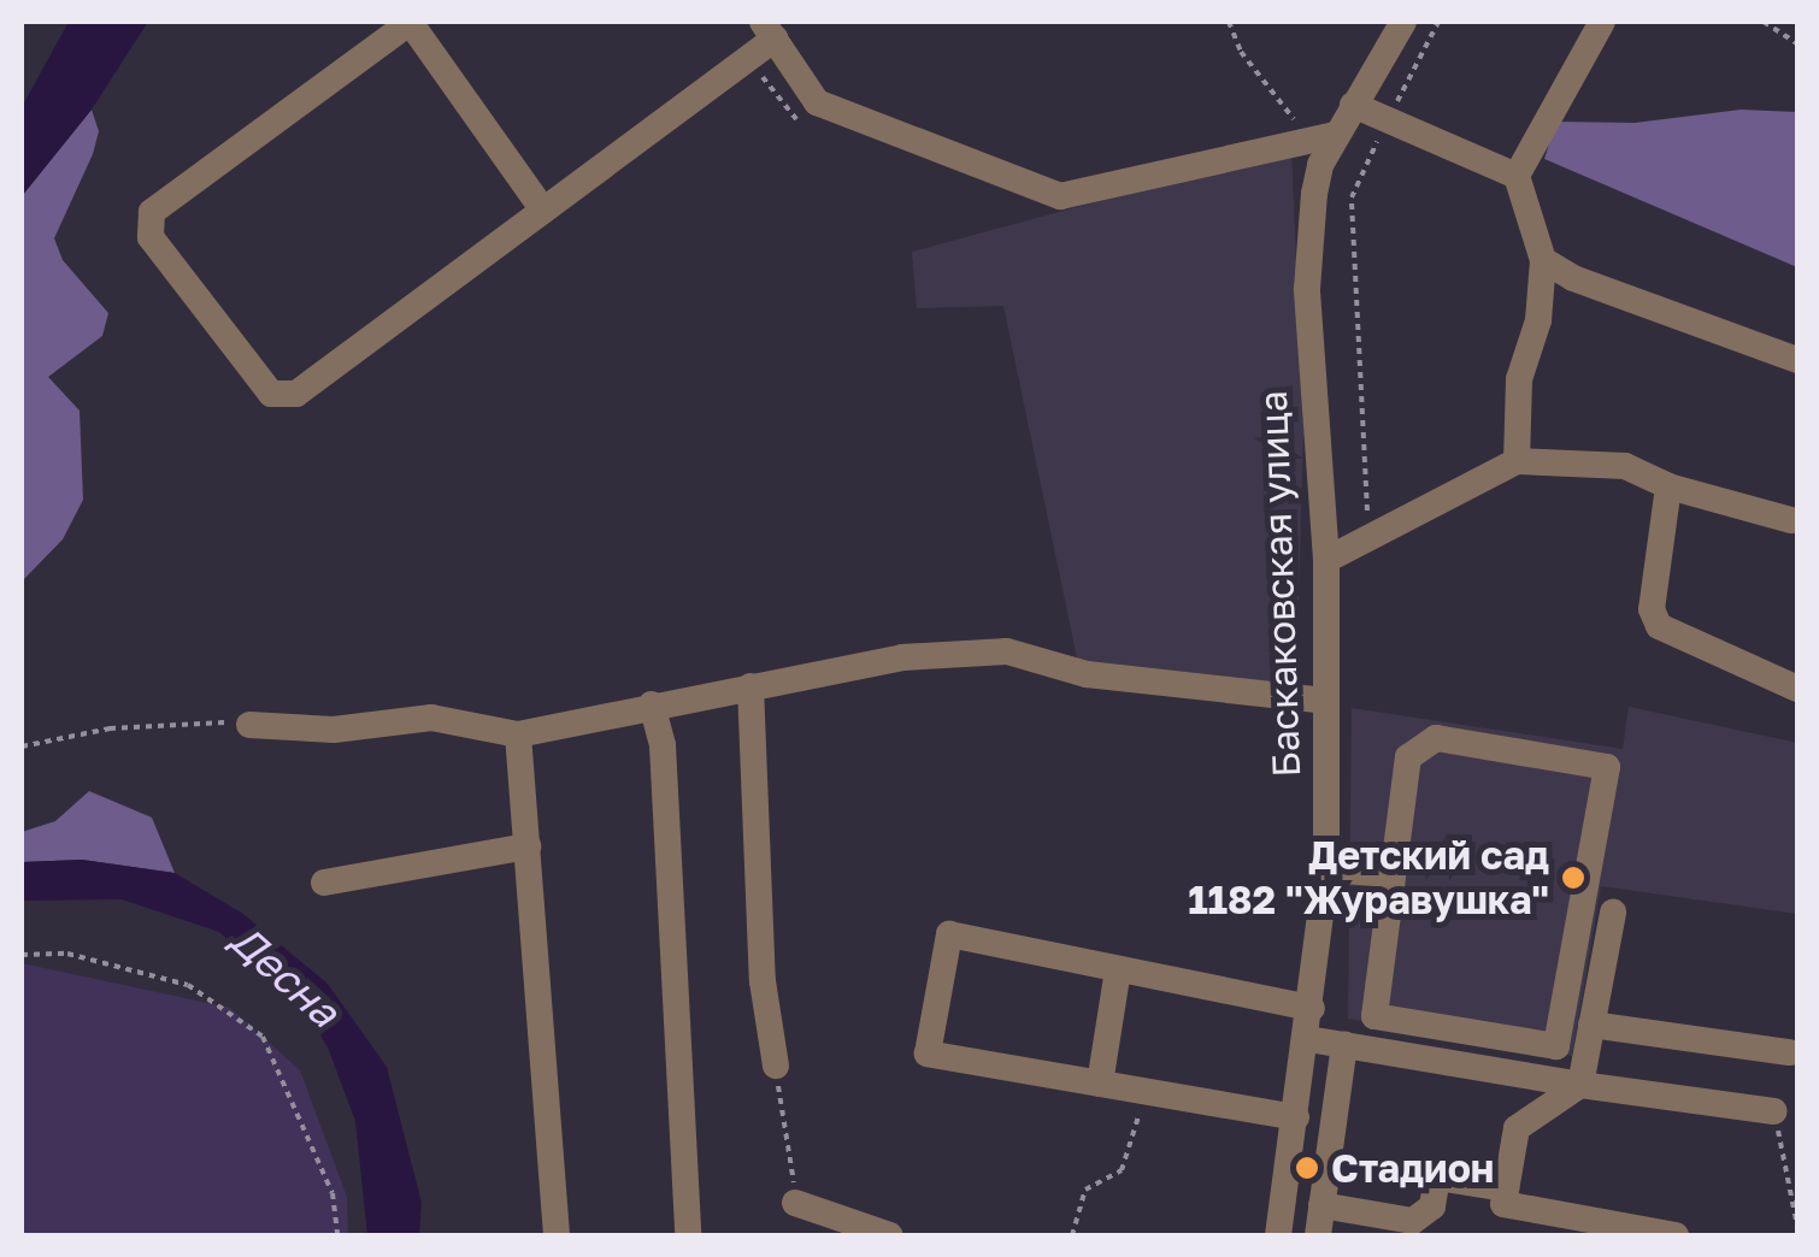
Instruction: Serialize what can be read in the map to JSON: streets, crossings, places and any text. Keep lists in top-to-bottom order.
{
  "streets": {
    "street": ["Баскаковская улица"]
  },
  "water": ["Десна"],
  "places": ["Детский сад 1182 \"Журавушка\"", "Стадион"]
}
